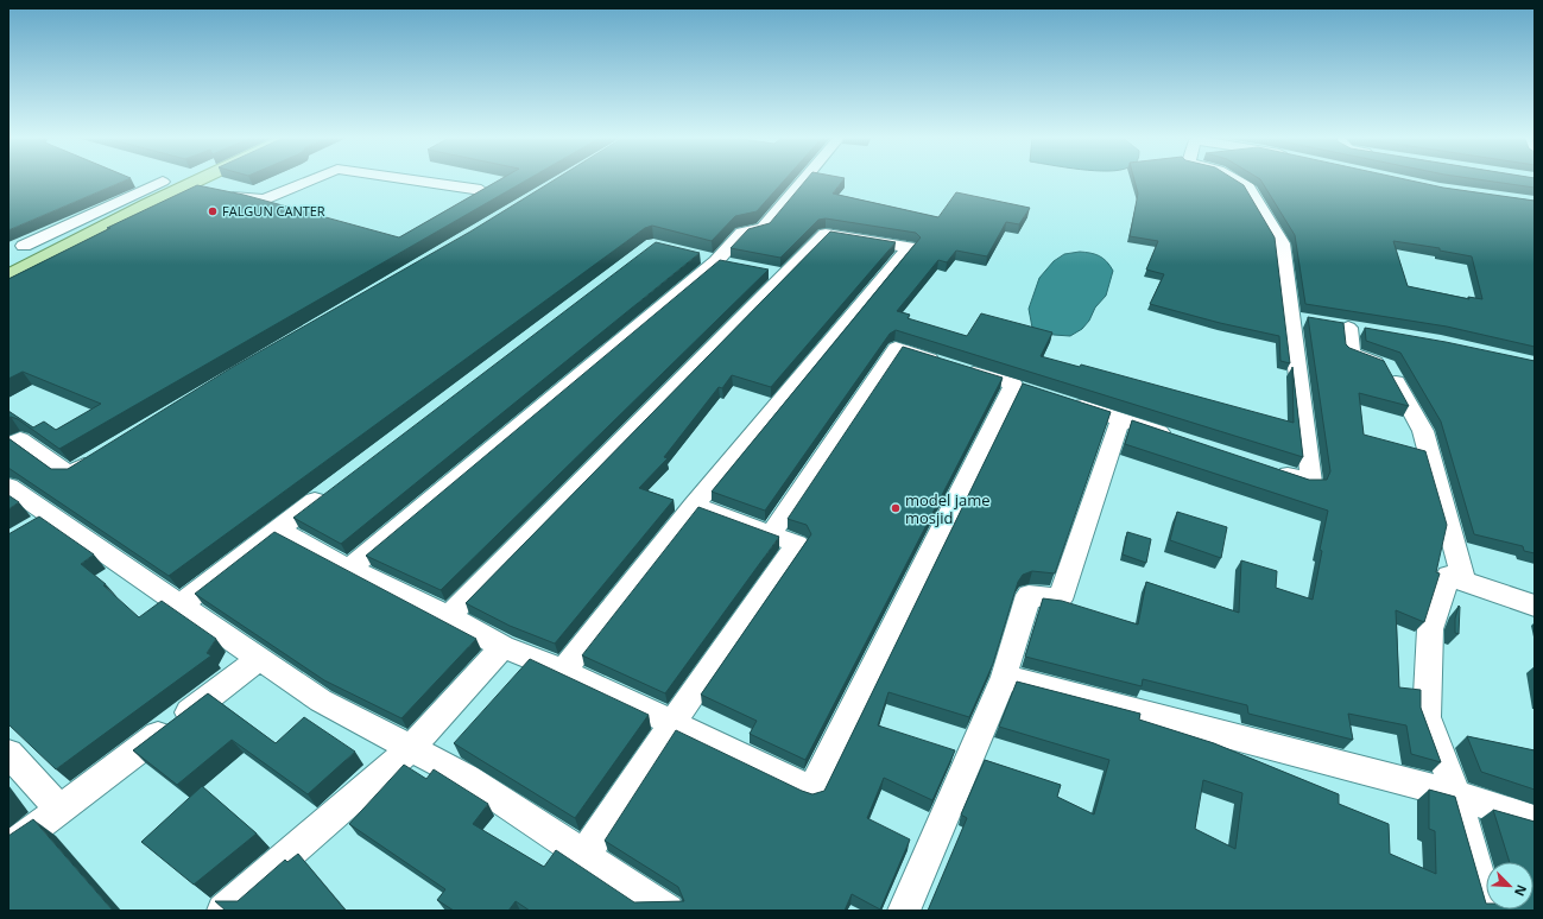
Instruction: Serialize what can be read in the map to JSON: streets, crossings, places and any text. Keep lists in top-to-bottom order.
{
  "places": ["FALGUN CANTER", "model jame mosjid"],
  "north": "bottom right"
}
